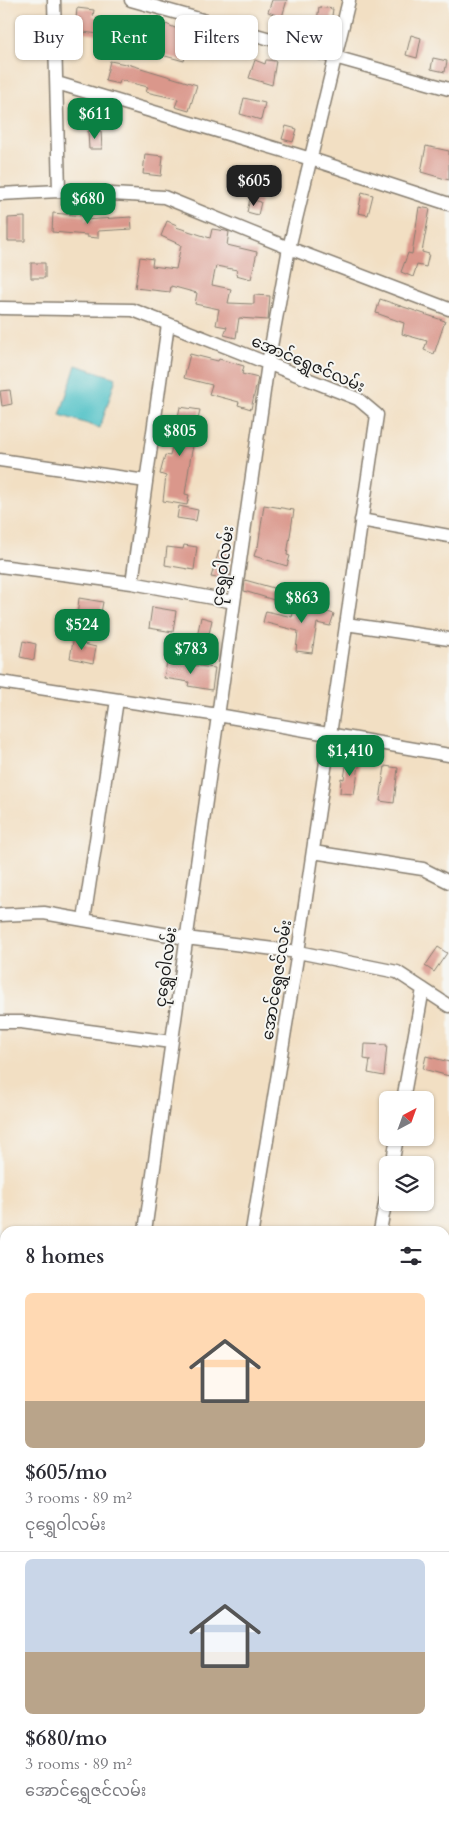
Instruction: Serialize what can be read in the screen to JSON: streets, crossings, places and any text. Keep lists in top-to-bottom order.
{
  "streets": {
    "street": ["အောင်ရွှေဇင်လမ်း", "ငုရွှေဝါလမ်း"]
  },
  "crossings": [
    ["အောင်ရွှေဇင်လမ်း", "ငုရွှေဝါလမ်း"]
  ],
  "north": "top right",
  "page": {
    "chip": [
      "Buy",
      "Rent",
      "Filters",
      "New"
    ],
    "price": [
      "$611",
      "$605",
      "$680",
      "$805",
      "$863",
      "$524",
      "$783",
      "$1,410"
    ],
    "heading": "8 homes",
    "list": [
      {
        "name": "$605/mo",
        "note": "3 rooms · 89 m² · ငုရွှေဝါလမ်း"
      },
      {
        "name": "$680/mo",
        "note": "3 rooms · 89 m² · အောင်ရွှေဇင်လမ်း"
      }
    ]
  }
}
